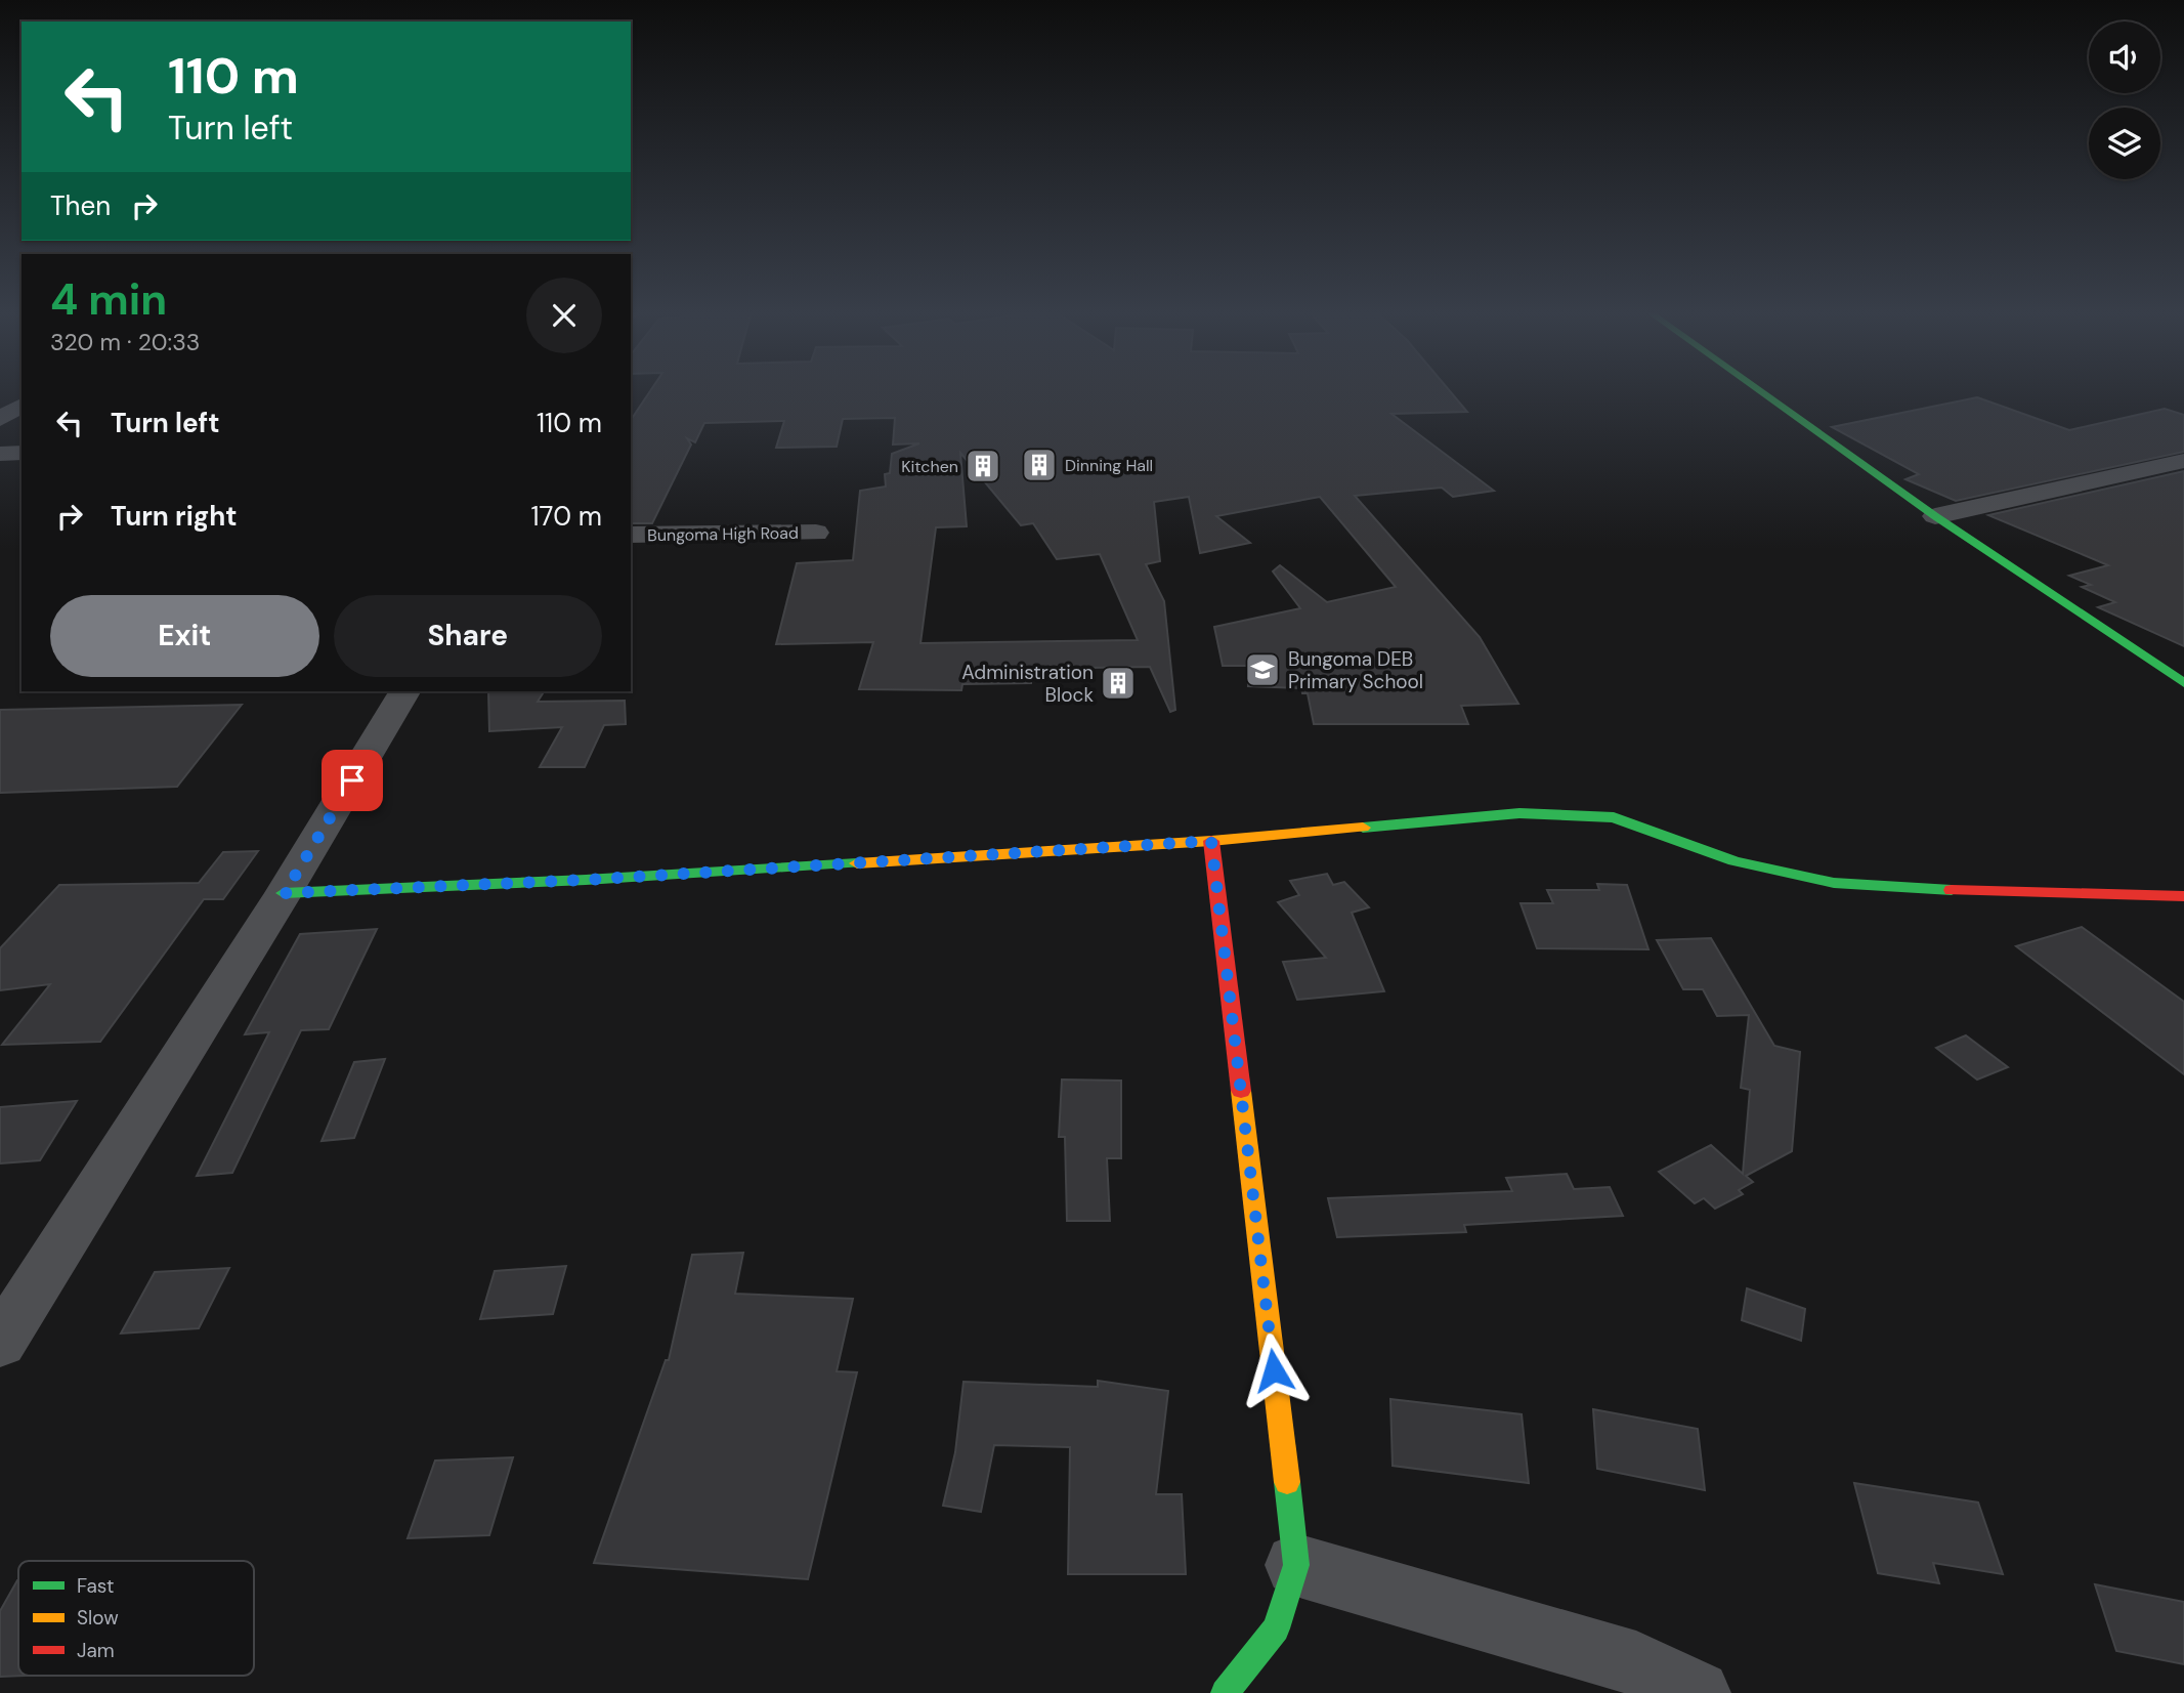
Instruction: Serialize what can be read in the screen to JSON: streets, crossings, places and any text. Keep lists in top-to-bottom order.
{
  "streets": {
    "street": ["Bungoma High Road"]
  },
  "places": {
    "building": ["Dinning Hall", "Kitchen", "Administration Block"],
    "school or university": ["Bungoma DEB Primary School"]
  },
  "legend": ["Fast", "Slow", "Jam"],
  "page": {
    "turn": ["110 m", "Turn left"],
    "then": "Then",
    "heading": ["4 min", "320 m · 20:33"],
    "list": [
      {
        "name": "Turn left",
        "value": "110 m"
      },
      {
        "name": "Turn right",
        "value": "170 m"
      }
    ],
    "buttons": ["Exit", "Share"]
  }
}
